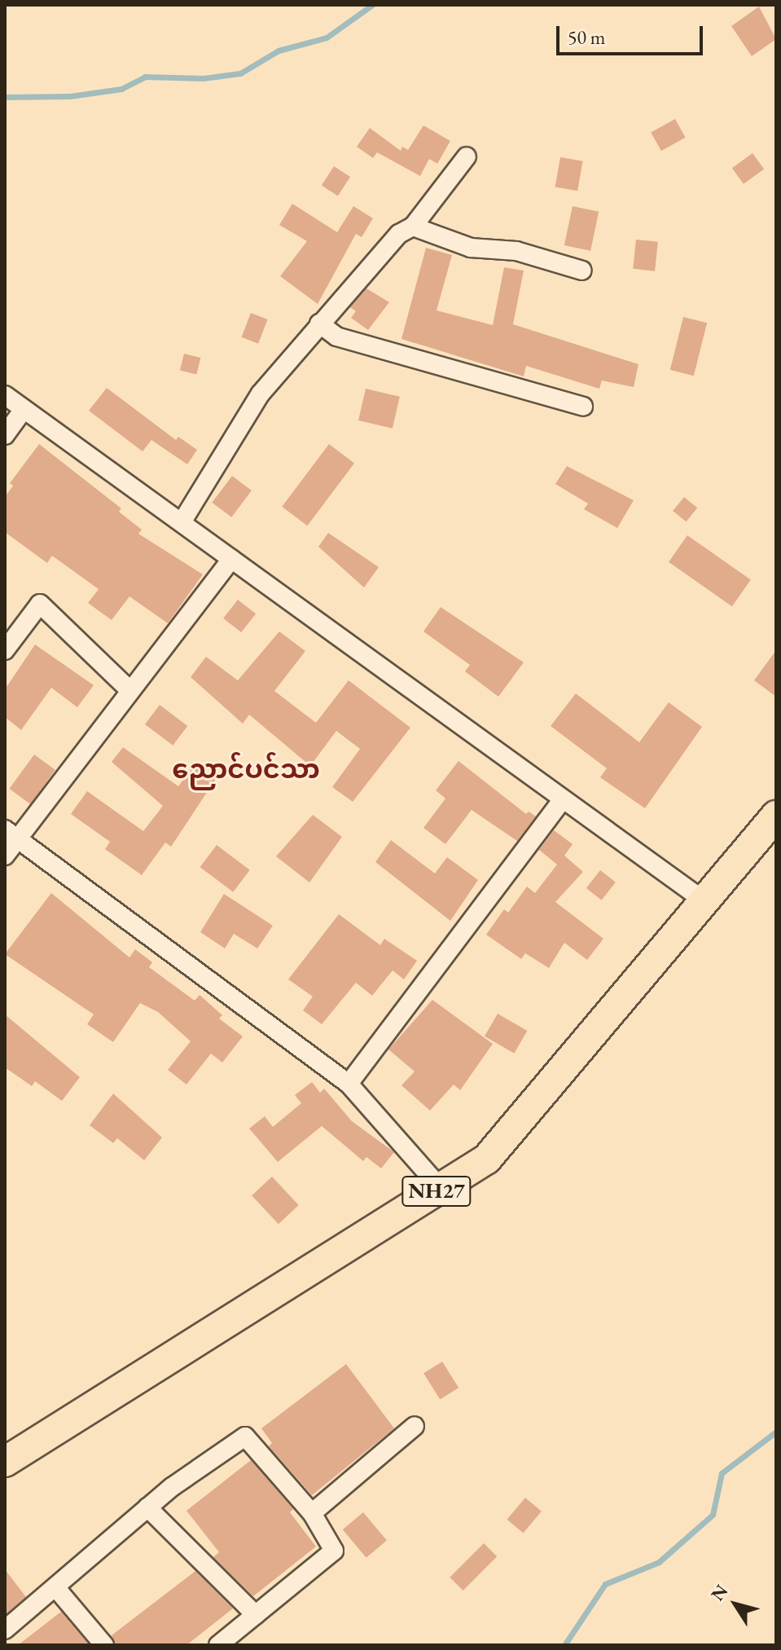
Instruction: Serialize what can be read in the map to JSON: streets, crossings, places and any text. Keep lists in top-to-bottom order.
{
  "streets": {
    "highway": ["NH27"]
  },
  "districts": ["ညောင်ပင်သာ"],
  "scale_bar": "50 m",
  "north": "top left"
}
